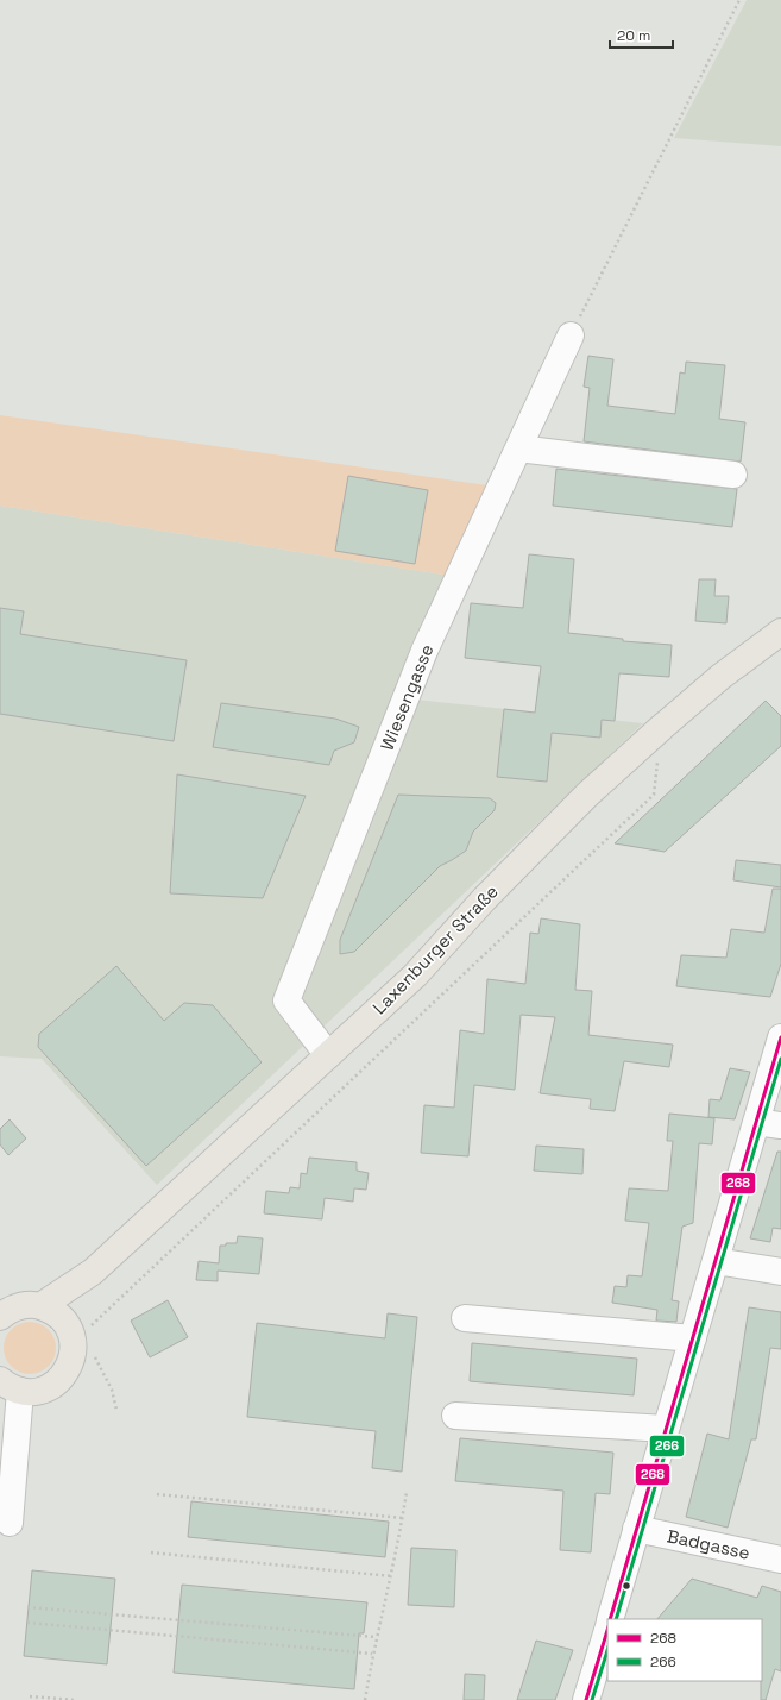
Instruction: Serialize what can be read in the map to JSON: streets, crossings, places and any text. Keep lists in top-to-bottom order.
{
  "streets": {
    "main road": ["Laxenburger Straße"],
    "street": ["Wiesengasse", "Badgasse"]
  },
  "crossings": [
    ["Wiesengasse", "Laxenburger Straße"]
  ],
  "lines": ["transit line 268", "transit line 266"],
  "legend": ["268", "266"],
  "scale_bar": "20 m"
}
